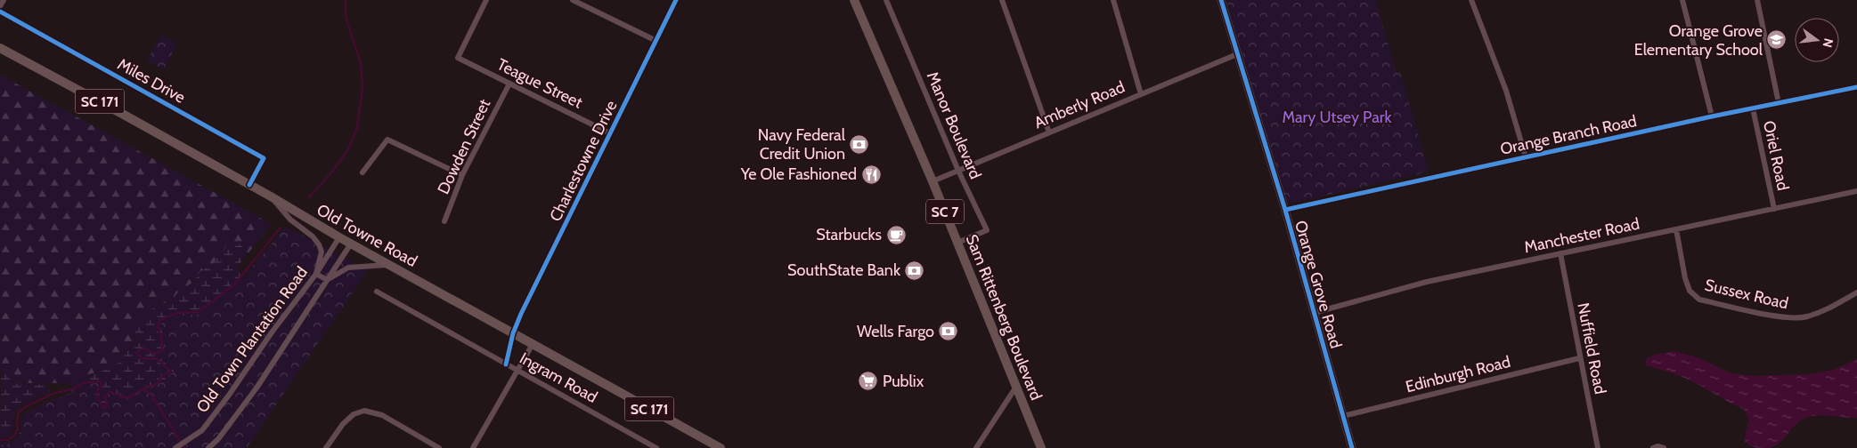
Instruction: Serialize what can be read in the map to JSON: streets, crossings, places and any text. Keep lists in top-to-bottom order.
{
  "streets": {
    "main road": [
      "SC 171",
      "SC 7",
      "Old Towne Road",
      "Sam Rittenberg Boulevard"
    ],
    "street": [
      "Miles Drive",
      "Teague Street",
      "Amberly Road",
      "Manor Boulevard",
      "Orange Branch Road",
      "Dowden Street",
      "Oriel Road",
      "Charlestowne Drive",
      "Manchester Road",
      "Orange Grove Road",
      "Sussex Road",
      "Old Town Plantation Road",
      "Nuffield Road",
      "Edinburgh Road",
      "Ingram Road"
    ]
  },
  "crossings": [
    ["Miles Drive", "Old Towne Road"],
    ["Teague Street", "Dowden Street"],
    ["Teague Street", "Charlestowne Drive"],
    ["Amberly Road", "Manor Boulevard"],
    ["Amberly Road", "Orange Grove Road"],
    ["Amberly Road", "Sam Rittenberg Boulevard"],
    ["Manor Boulevard", "Sam Rittenberg Boulevard"],
    ["Orange Branch Road", "Oriel Road"],
    ["Orange Branch Road", "Orange Grove Road"],
    ["Oriel Road", "Manchester Road"],
    ["Charlestowne Drive", "Old Towne Road"],
    ["Charlestowne Drive", "Ingram Road"],
    ["Old Towne Road", "Old Town Plantation Road"],
    ["Manchester Road", "Orange Grove Road"],
    ["Manchester Road", "Sussex Road"],
    ["Manchester Road", "Nuffield Road"],
    ["Orange Grove Road", "Edinburgh Road"],
    ["Nuffield Road", "Edinburgh Road"]
  ],
  "parks": ["Mary Utsey Park"],
  "places": {
    "school or university": ["Orange Grove Elementary School"],
    "bank": ["Navy Federal Credit Union", "SouthState Bank", "Wells Fargo"],
    "restaurant": ["Ye Ole Fashioned"],
    "cafe": ["Starbucks"],
    "supermarket": ["Publix"]
  },
  "north": "right"
}
